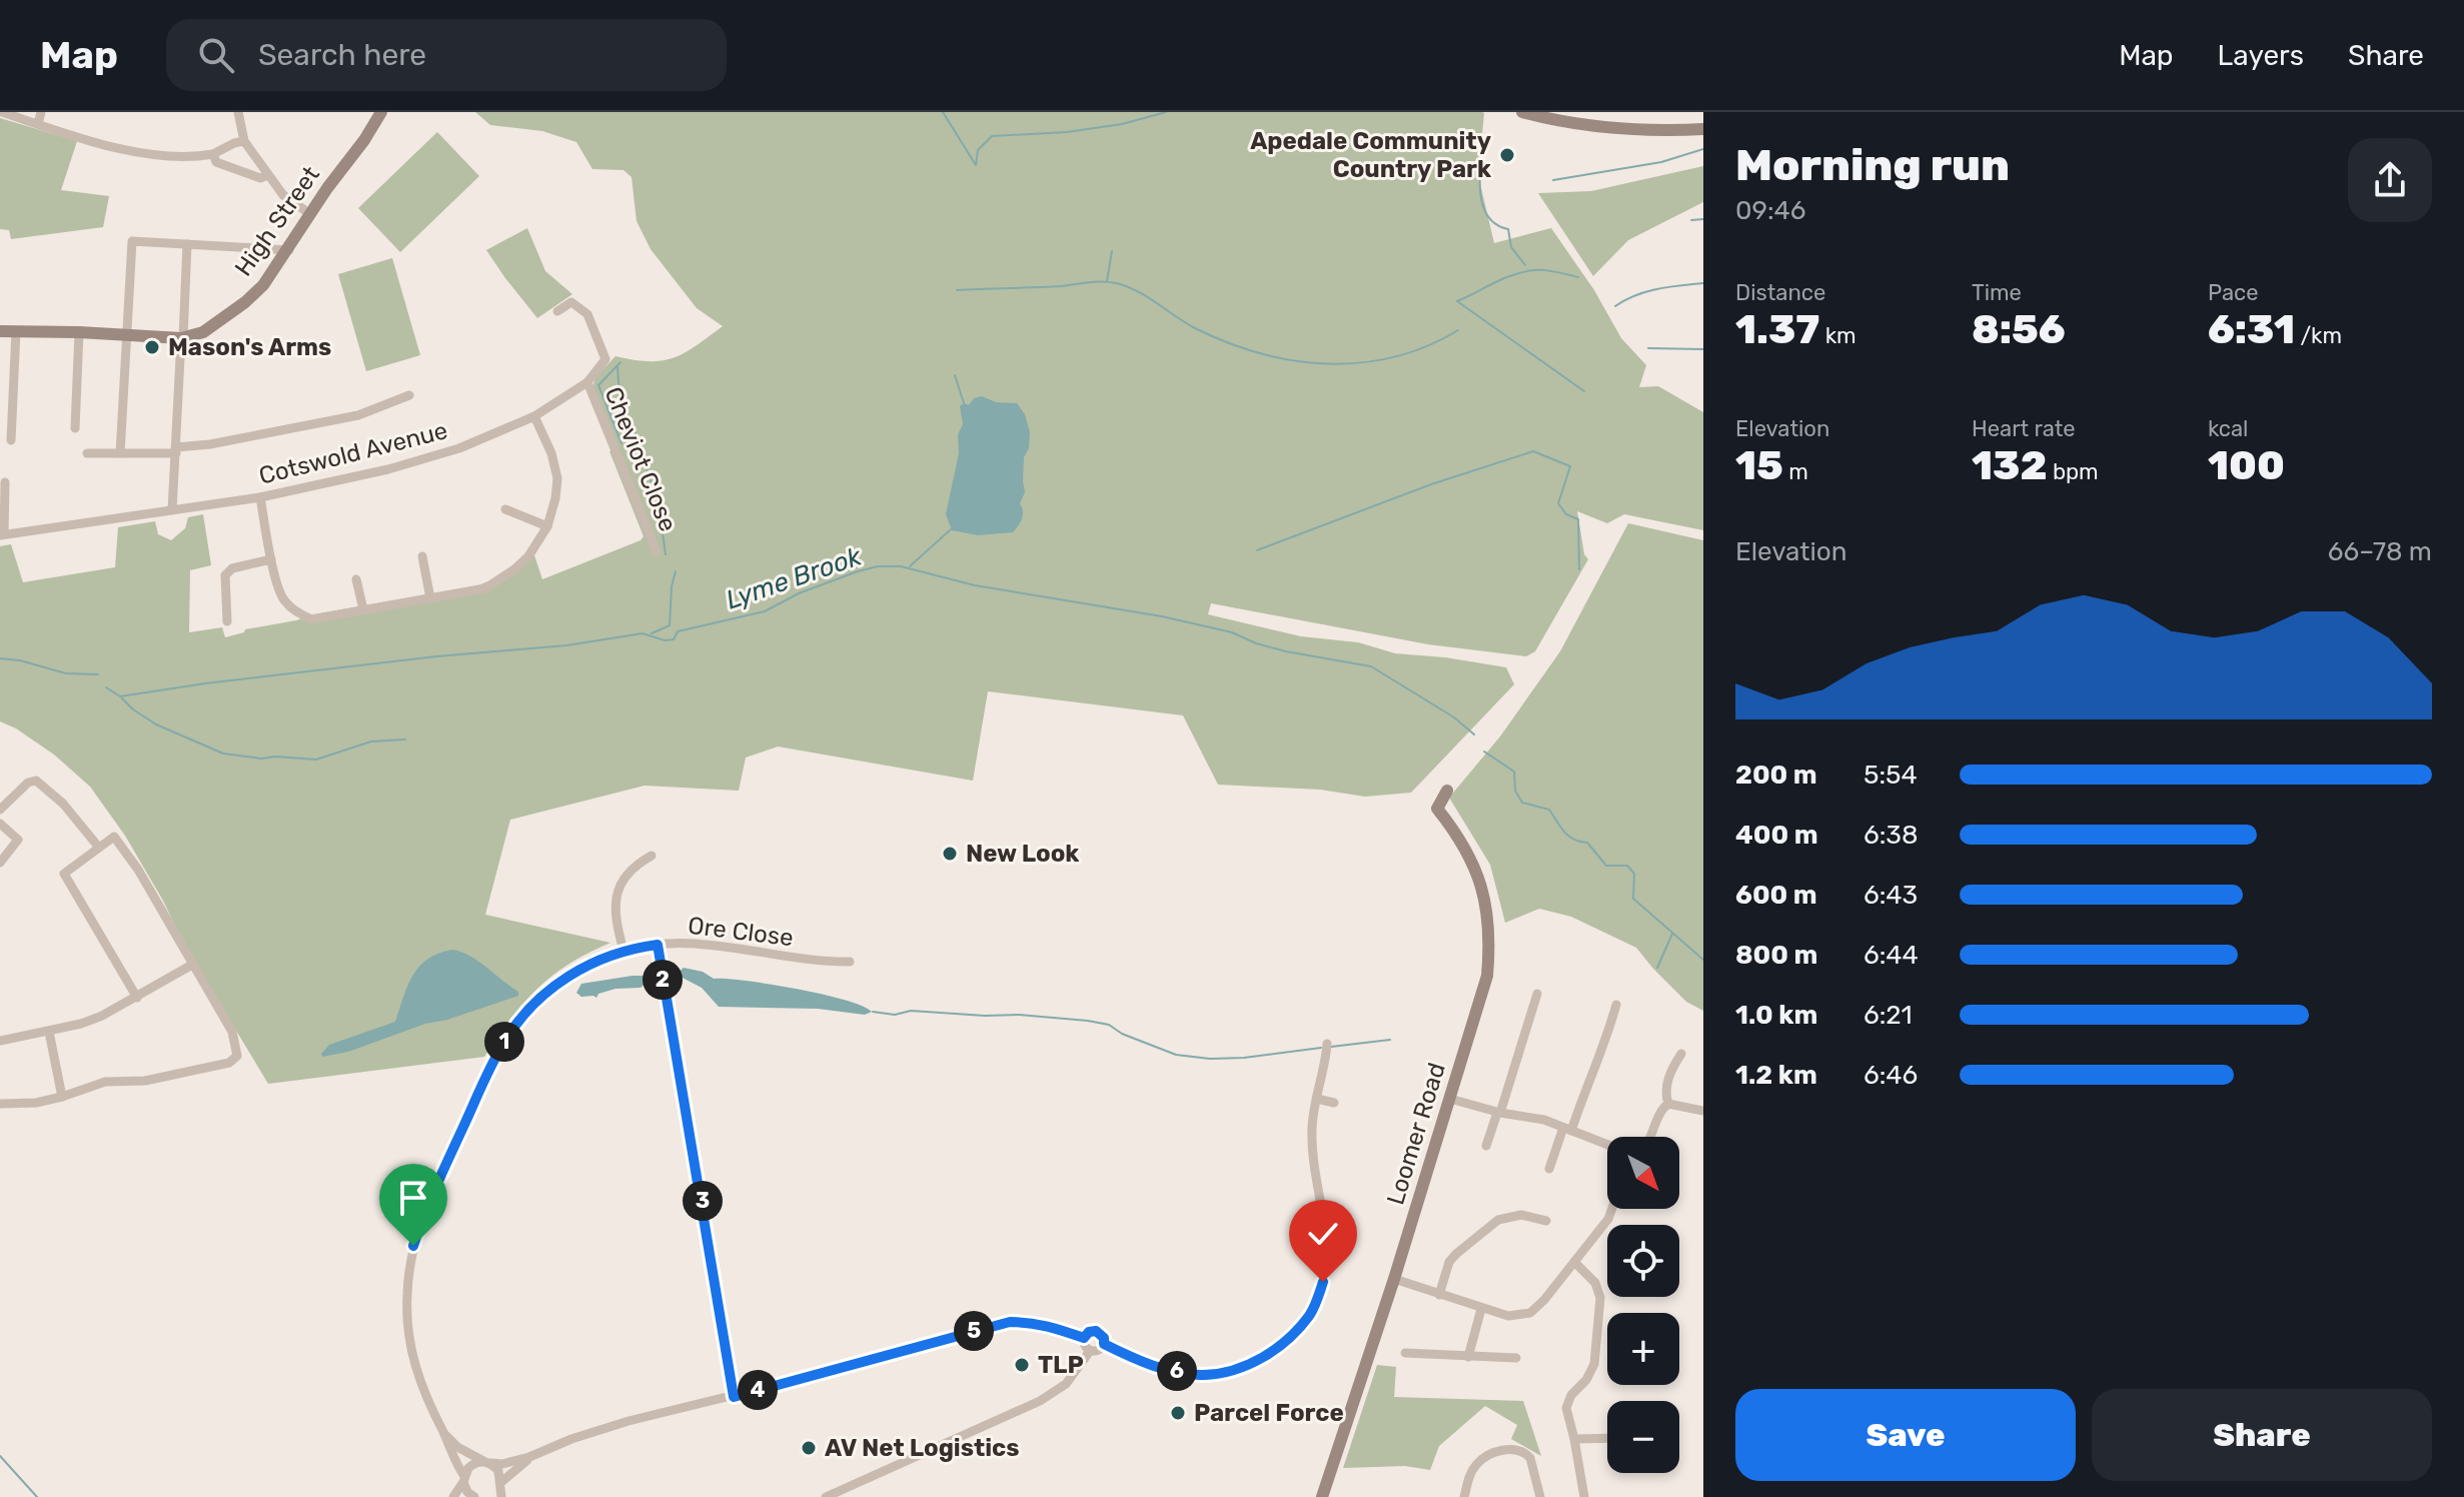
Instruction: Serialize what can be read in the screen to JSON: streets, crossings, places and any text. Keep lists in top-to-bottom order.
{
  "streets": {
    "street": [
      "High Street",
      "Cotswold Avenue",
      "Cheviot Close",
      "Ore Close",
      "Loomer Road"
    ]
  },
  "crossings": [
    ["Cotswold Avenue", "Cheviot Close"]
  ],
  "water": ["Lyme Brook"],
  "places": [
    "Apedale Community Country Park",
    "Mason's Arms",
    "New Look",
    "TLP",
    "Parcel Force",
    "AV Net Logistics"
  ],
  "north": "bottom right",
  "page": {
    "header": "Map",
    "search": "Search here",
    "nav": ["Map", "Layers", "Share"],
    "heading": ["Morning run", "09:46"],
    "stats": [
      ["Distance", "1.37 km"],
      ["Time", "8:56"],
      ["Pace", "6:31 /km"],
      ["Elevation", "15 m"],
      ["Heart rate", "132 bpm"],
      ["kcal", "100"]
    ],
    "chart": ["Elevation", "66–78 m"],
    "list": [
      {
        "name": "200 m",
        "note": "5:54"
      },
      {
        "name": "400 m",
        "note": "6:38"
      },
      {
        "name": "600 m",
        "note": "6:43"
      },
      {
        "name": "800 m",
        "note": "6:44"
      },
      {
        "name": "1.0 km",
        "note": "6:21"
      },
      {
        "name": "1.2 km",
        "note": "6:46"
      }
    ],
    "pins": [
      "2",
      "1",
      "3",
      "5",
      "6",
      "4"
    ],
    "map_buttons": ["+", "−"],
    "buttons": ["Save", "Share"]
  }
}
